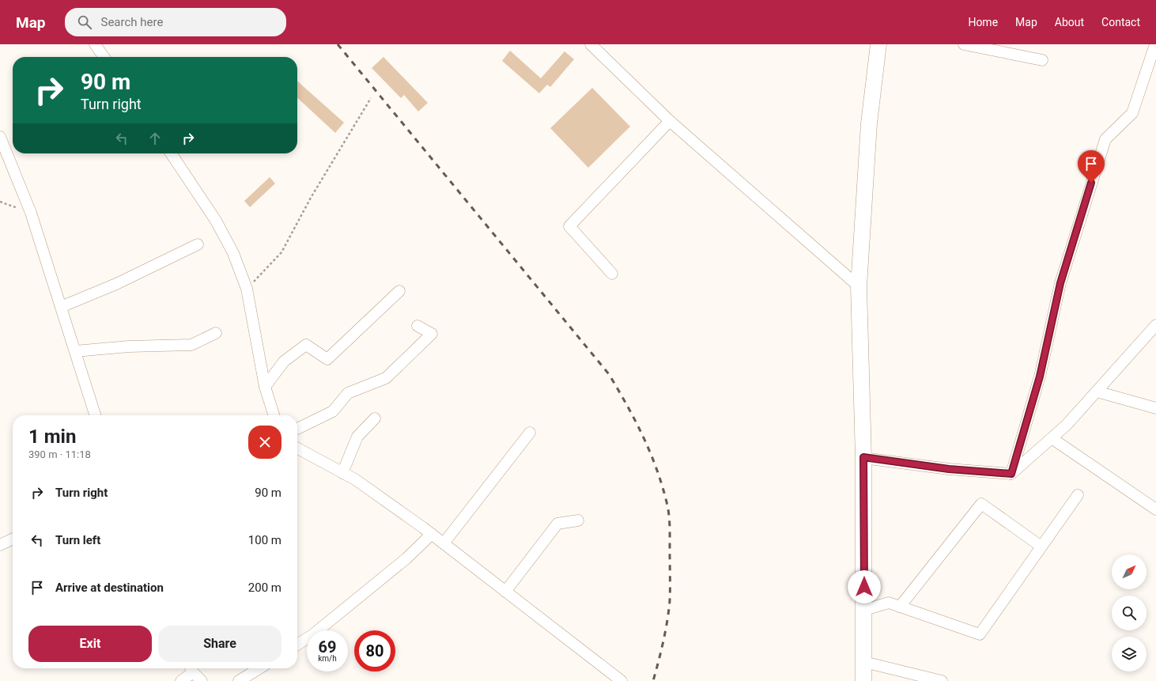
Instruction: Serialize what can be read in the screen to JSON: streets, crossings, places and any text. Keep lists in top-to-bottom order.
{
  "north": "top right",
  "page": {
    "header": "Map",
    "search": "Search here",
    "nav": [
      "Home",
      "Map",
      "About",
      "Contact"
    ],
    "turn": ["90 m", "Turn right"],
    "heading": ["1 min", "390 m · 11:18"],
    "list": [
      {
        "name": "Turn right",
        "value": "90 m"
      },
      {
        "name": "Turn left",
        "value": "100 m"
      },
      {
        "name": "Arrive at destination",
        "value": "200 m"
      }
    ],
    "buttons": ["Exit", "Share"],
    "speed": "69 km/h",
    "limit": "80"
  }
}
